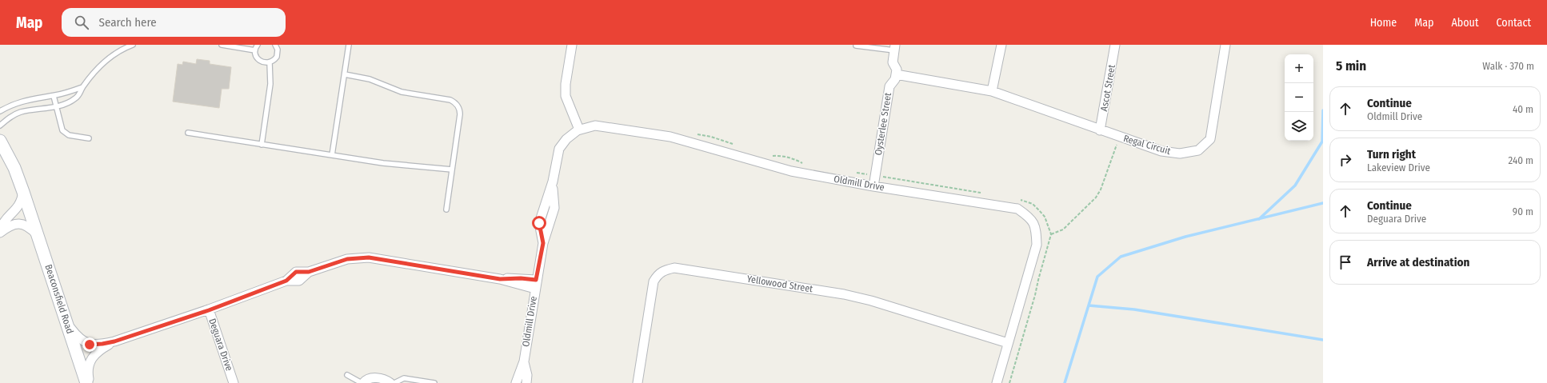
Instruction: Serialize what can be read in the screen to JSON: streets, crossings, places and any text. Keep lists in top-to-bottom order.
{
  "streets": {
    "main road": ["Beaconsfield Road"],
    "street": [
      "Ascot Street",
      "Oysterlee Street",
      "Regal Circuit",
      "Oldmill Drive",
      "Yellowood Street",
      "Deguara Drive"
    ]
  },
  "crossings": [
    ["Ascot Street", "Regal Circuit"],
    ["Oysterlee Street", "Regal Circuit"],
    ["Oysterlee Street", "Oldmill Drive"],
    ["Oldmill Drive", "Yellowood Street"],
    ["Beaconsfield Road", "Deguara Drive"]
  ],
  "page": {
    "header": "Map",
    "search": "Search here",
    "nav": [
      "Home",
      "Map",
      "About",
      "Contact"
    ],
    "heading": ["5 min", "Walk · 370 m"],
    "map_buttons": ["+", "−"],
    "list": [
      ["Continue", "Oldmill Drive", "40 m"],
      ["Turn right", "Lakeview Drive", "240 m"],
      ["Continue", "Deguara Drive", "90 m"],
      "Arrive at destination"
    ]
  }
}
